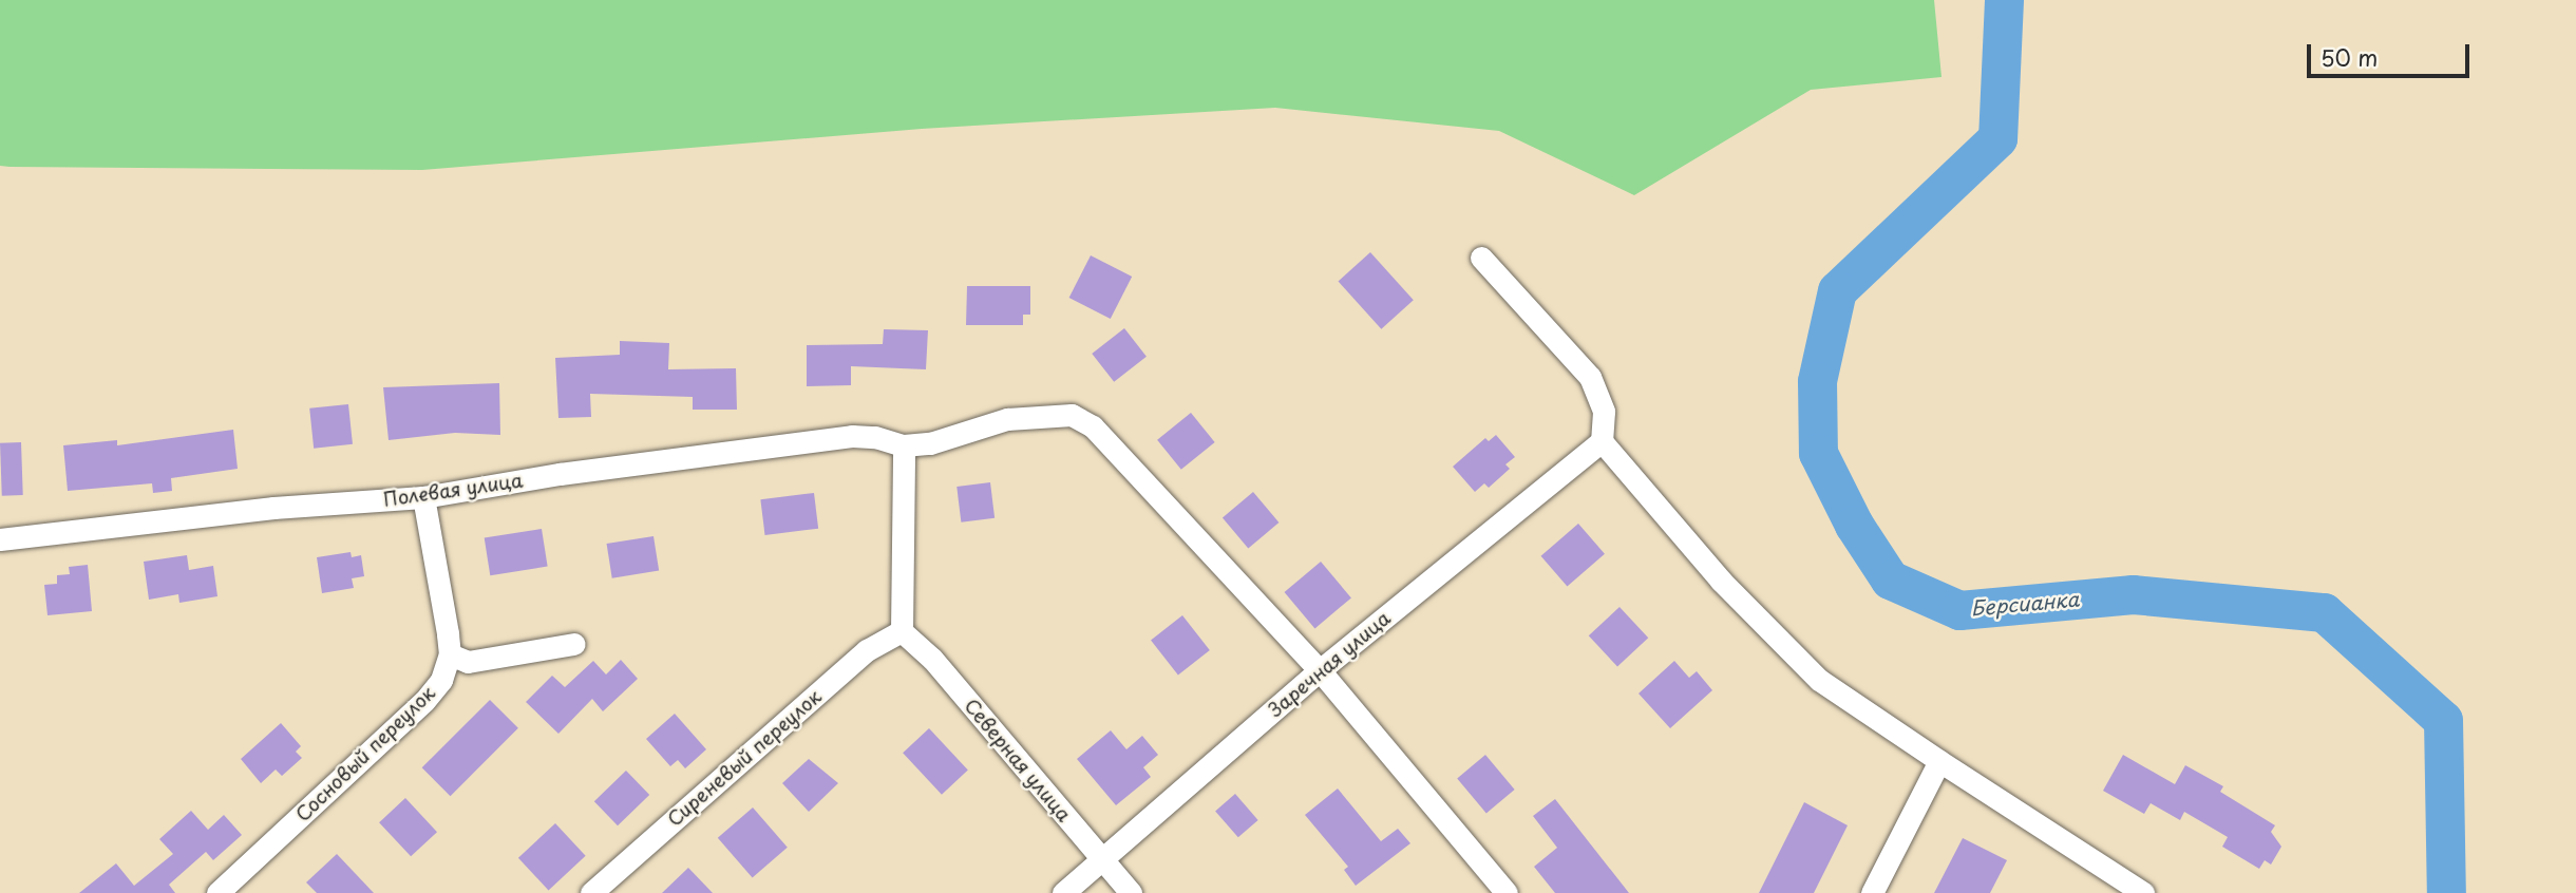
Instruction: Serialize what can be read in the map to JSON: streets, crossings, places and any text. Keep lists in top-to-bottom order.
{
  "streets": {
    "street": [
      "Полевая улица",
      "Заречная улица",
      "Сосновый переулок",
      "Сиреневый переулок",
      "Северная улица"
    ]
  },
  "crossings": [
    ["Заречная улица", "Северная улица"],
    ["Сиреневый переулок", "Северная улица"]
  ],
  "water": ["Берсианка"],
  "scale_bar": "50 m"
}
